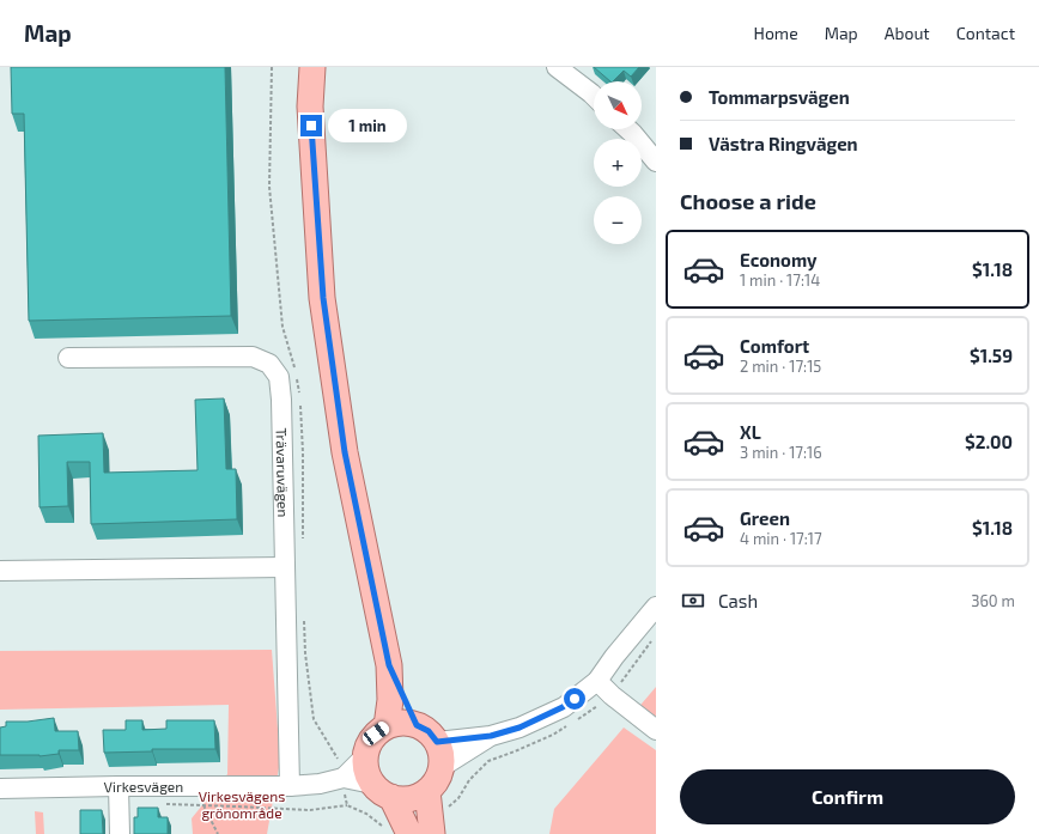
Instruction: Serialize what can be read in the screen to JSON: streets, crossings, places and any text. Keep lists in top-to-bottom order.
{
  "streets": {
    "street": ["Trävaruvägen", "Virkesvägen"]
  },
  "crossings": [
    ["Trävaruvägen", "Virkesvägen"]
  ],
  "parks": ["Virkesvägens grönområde"],
  "north": "bottom right",
  "page": {
    "header": "Map",
    "nav": [
      "Home",
      "Map",
      "About",
      "Contact"
    ],
    "banner": ["Tommarpsvägen", "Västra Ringvägen"],
    "map_buttons": ["+", "−"],
    "bubble": "1 min",
    "heading": "Choose a ride",
    "list": [
      {
        "name": "Economy",
        "note": "1 min · 17:14",
        "value": "$1.18"
      },
      {
        "name": "Comfort",
        "note": "2 min · 17:15",
        "value": "$1.59"
      },
      {
        "name": "XL",
        "note": "3 min · 17:16",
        "value": "$2.00"
      },
      {
        "name": "Green",
        "note": "4 min · 17:17",
        "value": "$1.18"
      }
    ],
    "pay": ["Cash", "360 m"],
    "buttons": "Confirm"
  }
}
